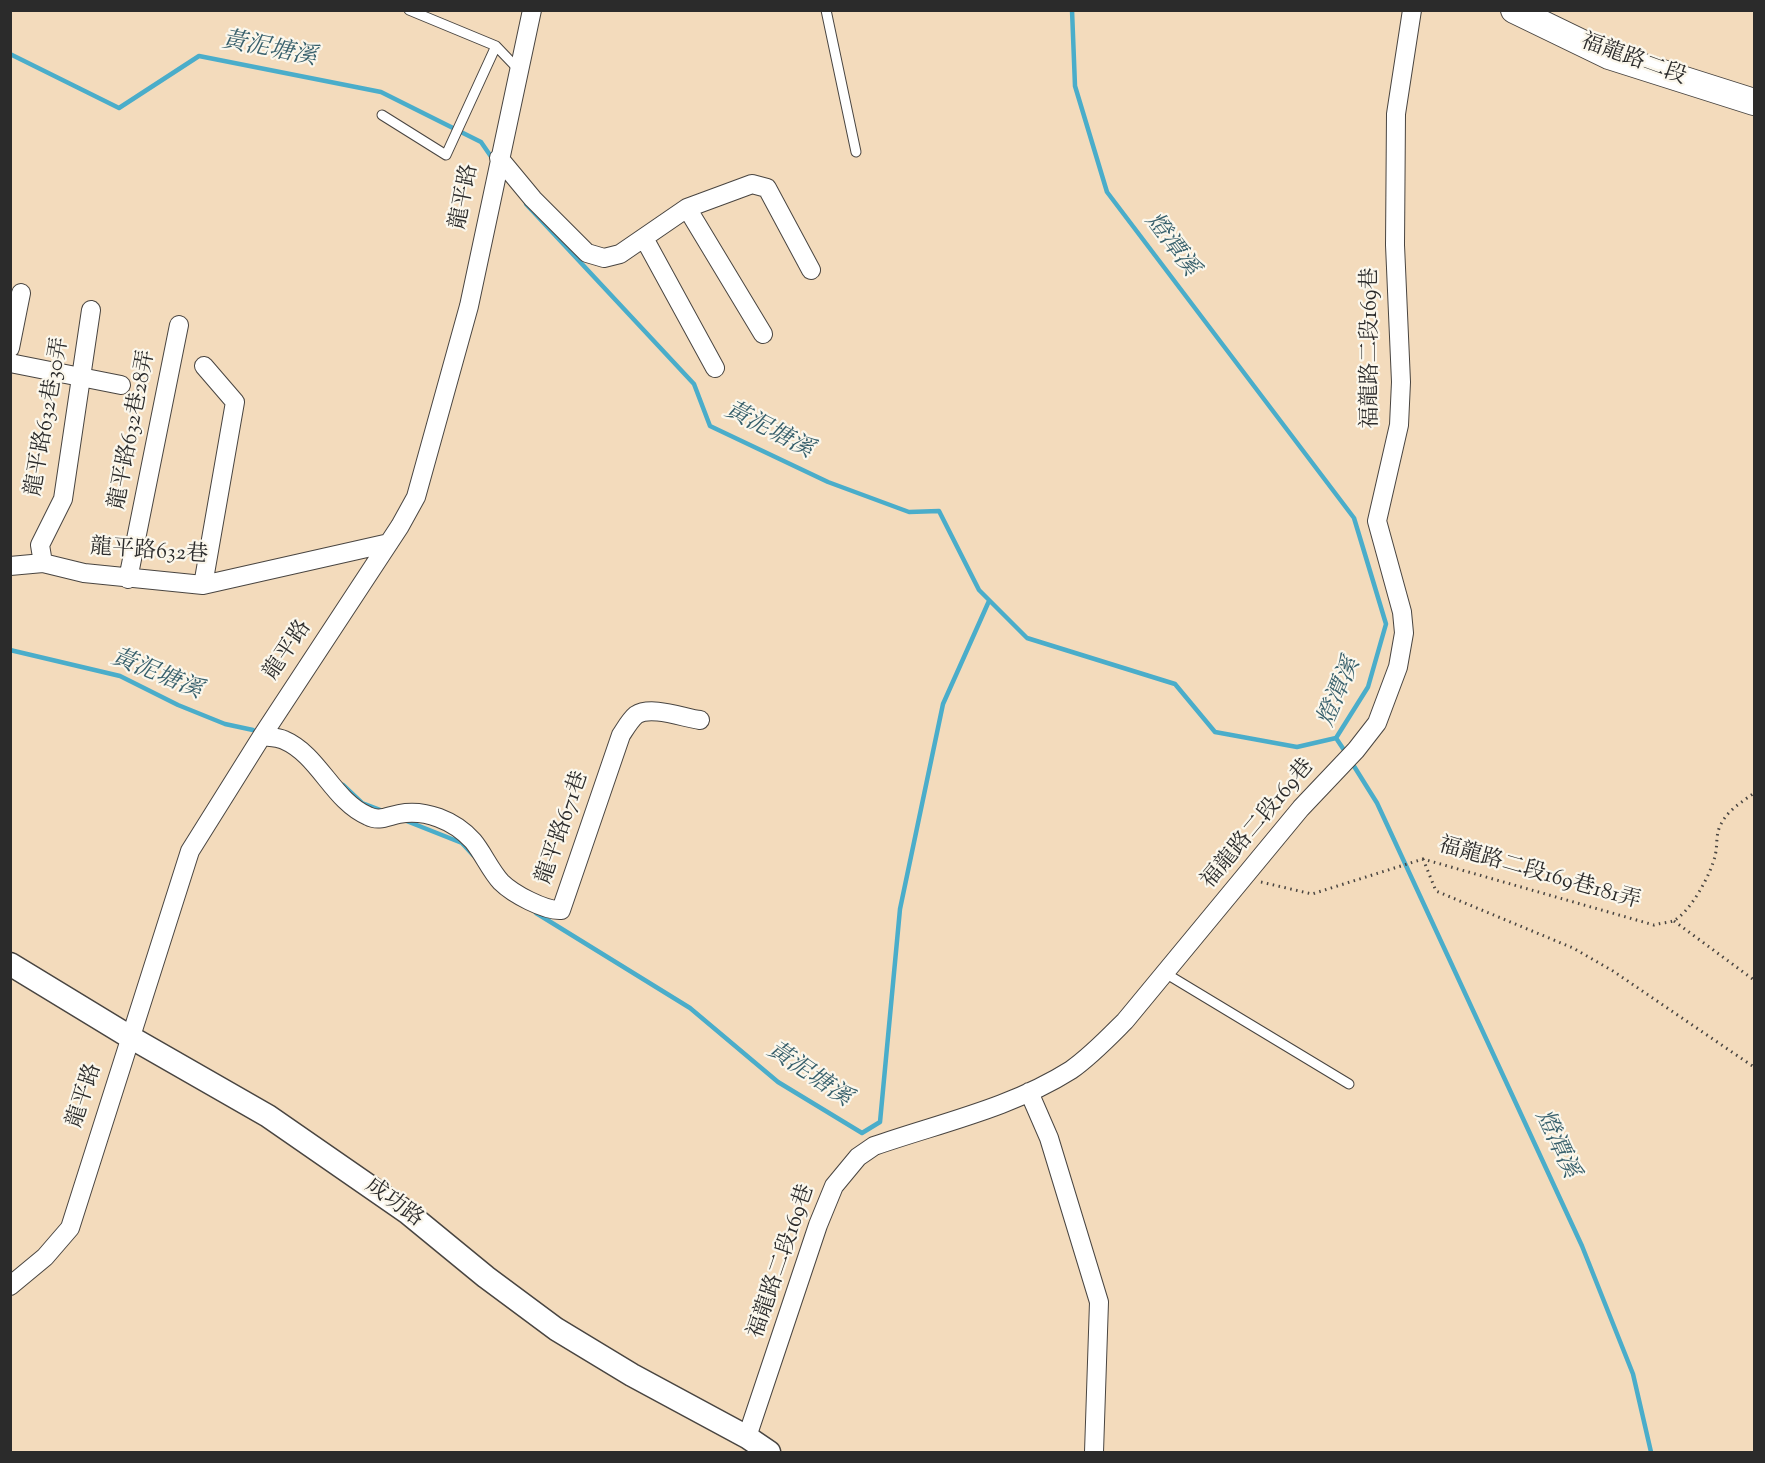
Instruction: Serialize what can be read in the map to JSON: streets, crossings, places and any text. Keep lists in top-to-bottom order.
{
  "streets": {
    "main road": ["福龍路二段"],
    "street": [
      "龍平路",
      "福龍路二段169巷",
      "龍平路632巷30弄",
      "龍平路632巷28弄",
      "龍平路632巷",
      "龍平路671巷",
      "成功路"
    ],
    "path": ["福龍路二段169巷181弄"]
  },
  "crossings": [
    ["龍平路", "龍平路632巷"],
    ["龍平路", "龍平路671巷"],
    ["龍平路", "成功路"],
    ["福龍路二段169巷", "福龍路二段169巷181弄"],
    ["福龍路二段169巷", "成功路"],
    ["龍平路632巷30弄", "龍平路632巷"],
    ["龍平路632巷28弄", "龍平路632巷"]
  ],
  "water": ["黃泥塘溪", "燈潭溪"]
}
